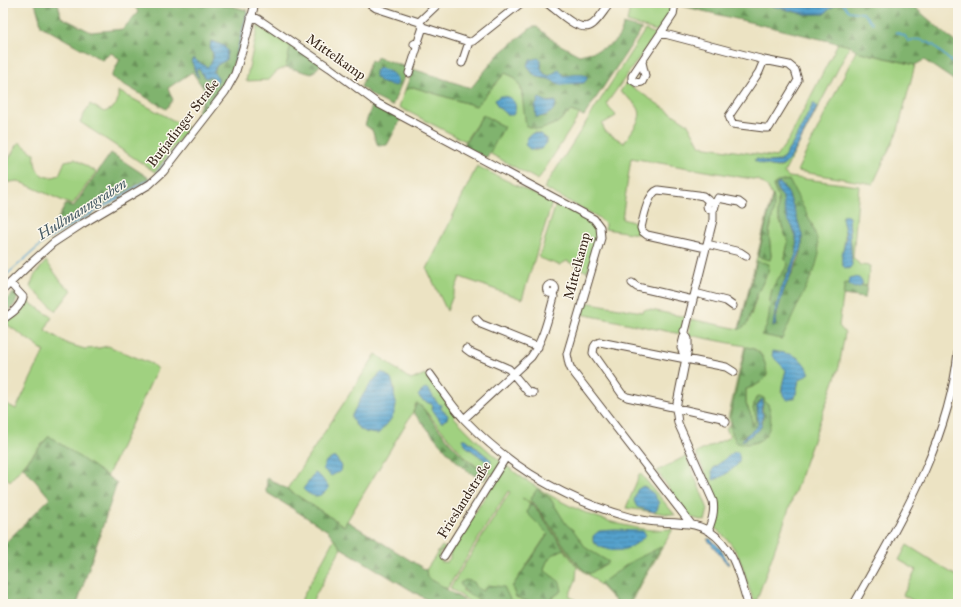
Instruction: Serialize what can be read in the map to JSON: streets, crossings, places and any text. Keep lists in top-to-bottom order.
{
  "streets": {
    "street": ["Mittelkamp", "Butjadinger Straße", "Frieslandstraße"]
  },
  "crossings": [
    ["Mittelkamp", "Butjadinger Straße"],
    ["Mittelkamp", "Frieslandstraße"]
  ],
  "water": ["Hullmanngraben"]
}
